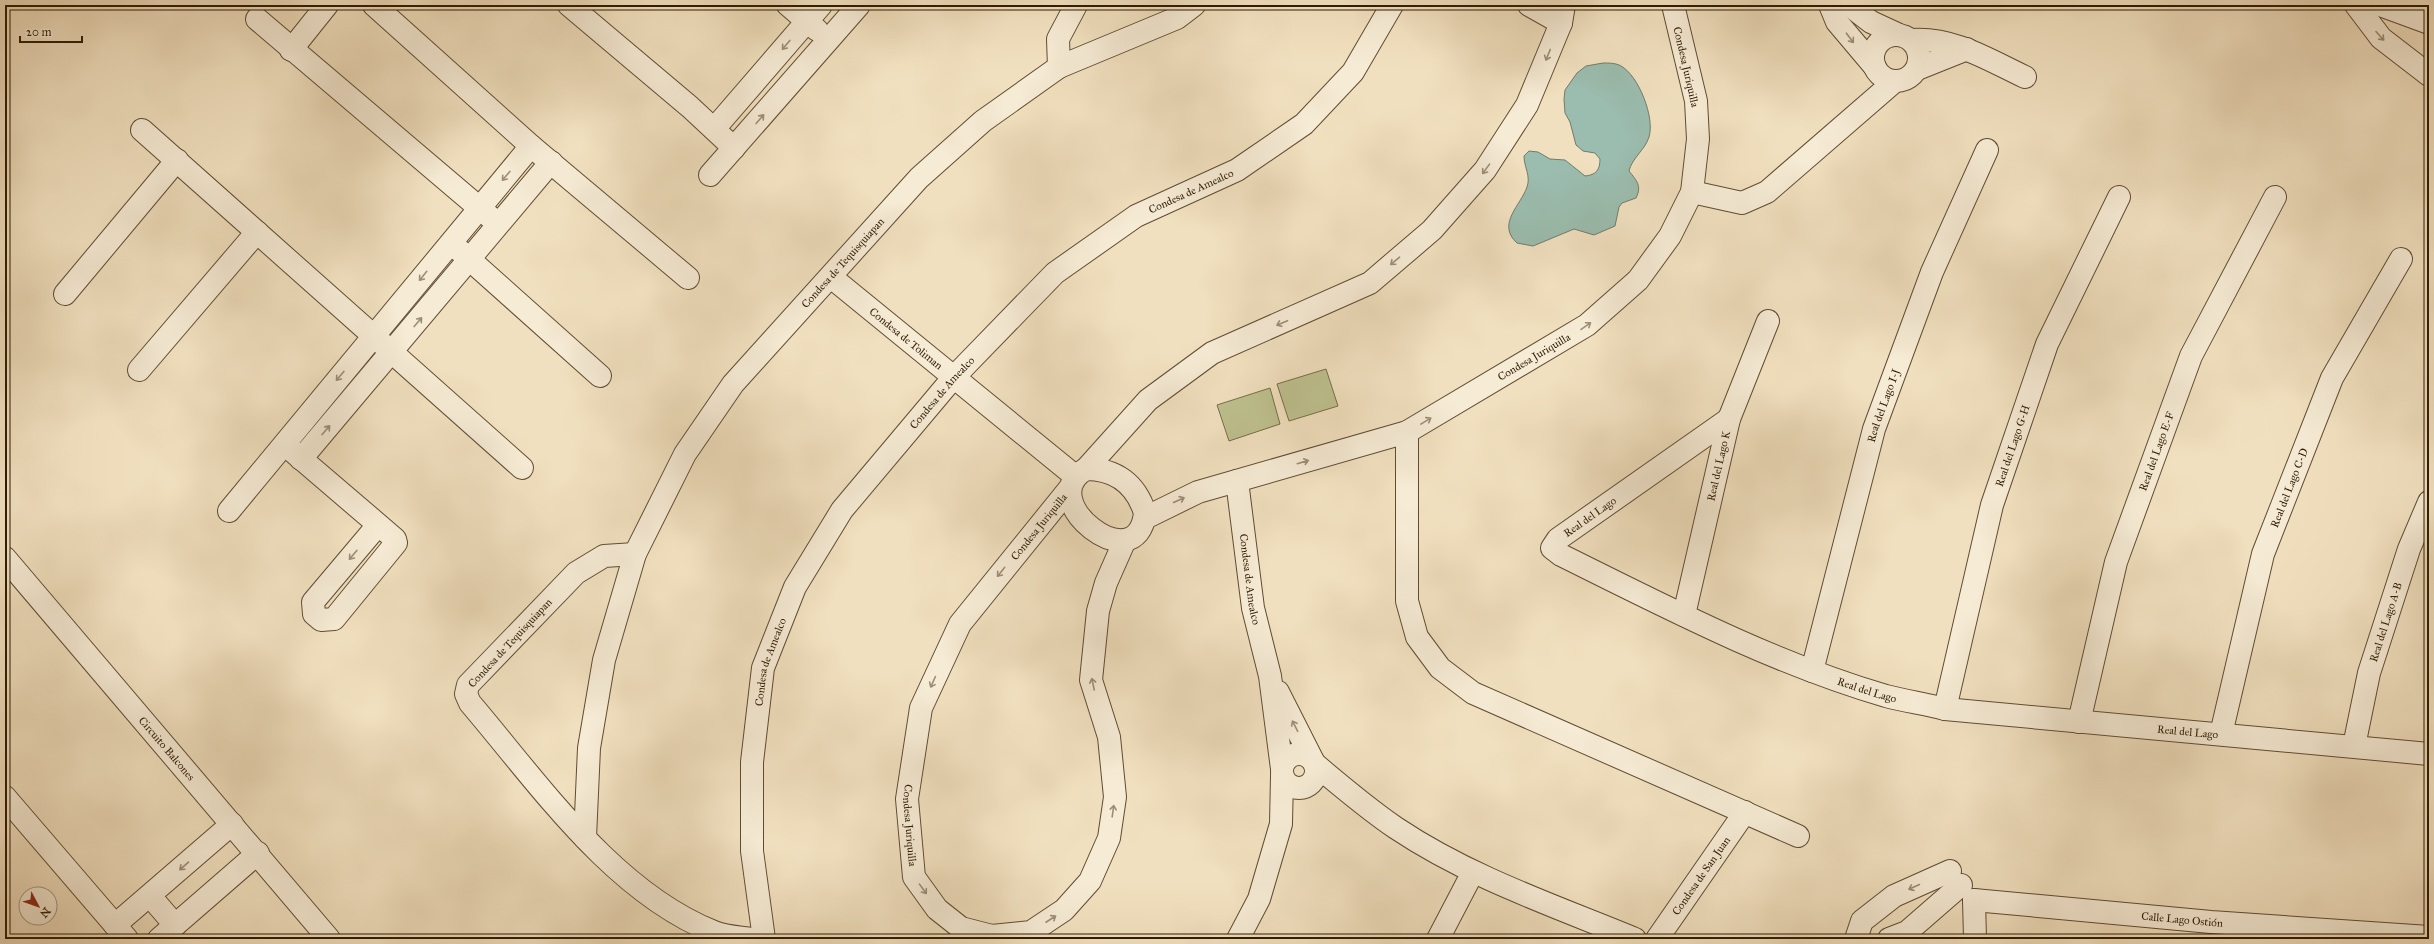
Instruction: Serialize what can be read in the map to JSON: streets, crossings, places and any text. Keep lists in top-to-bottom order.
{
  "streets": {
    "street": [
      "Condesa Juriquilla",
      "Condesa de Amealco",
      "Condesa de Tequisquiapan",
      "Condesa de Toliman",
      "Real del Lago I-J",
      "Real del Lago G-H",
      "Real del Lago E-F",
      "Real del Lago K",
      "Real del Lago C-D",
      "Real del Lago",
      "Real del Lago A-B",
      "Circuito Balcones",
      "Condesa de San Juan",
      "Calle Lago Ostión"
    ]
  },
  "crossings": [
    ["Condesa Juriquilla", "Condesa de Amealco"],
    ["Condesa Juriquilla", "Condesa de Toliman"],
    ["Condesa de Amealco", "Condesa de Toliman"],
    ["Condesa de Tequisquiapan", "Condesa de Toliman"],
    ["Real del Lago I-J", "Real del Lago"],
    ["Real del Lago G-H", "Real del Lago"],
    ["Real del Lago E-F", "Real del Lago"],
    ["Real del Lago K", "Real del Lago"],
    ["Real del Lago C-D", "Real del Lago"],
    ["Real del Lago", "Real del Lago A-B"]
  ],
  "scale_bar": "20 m",
  "north": "bottom right"
}
